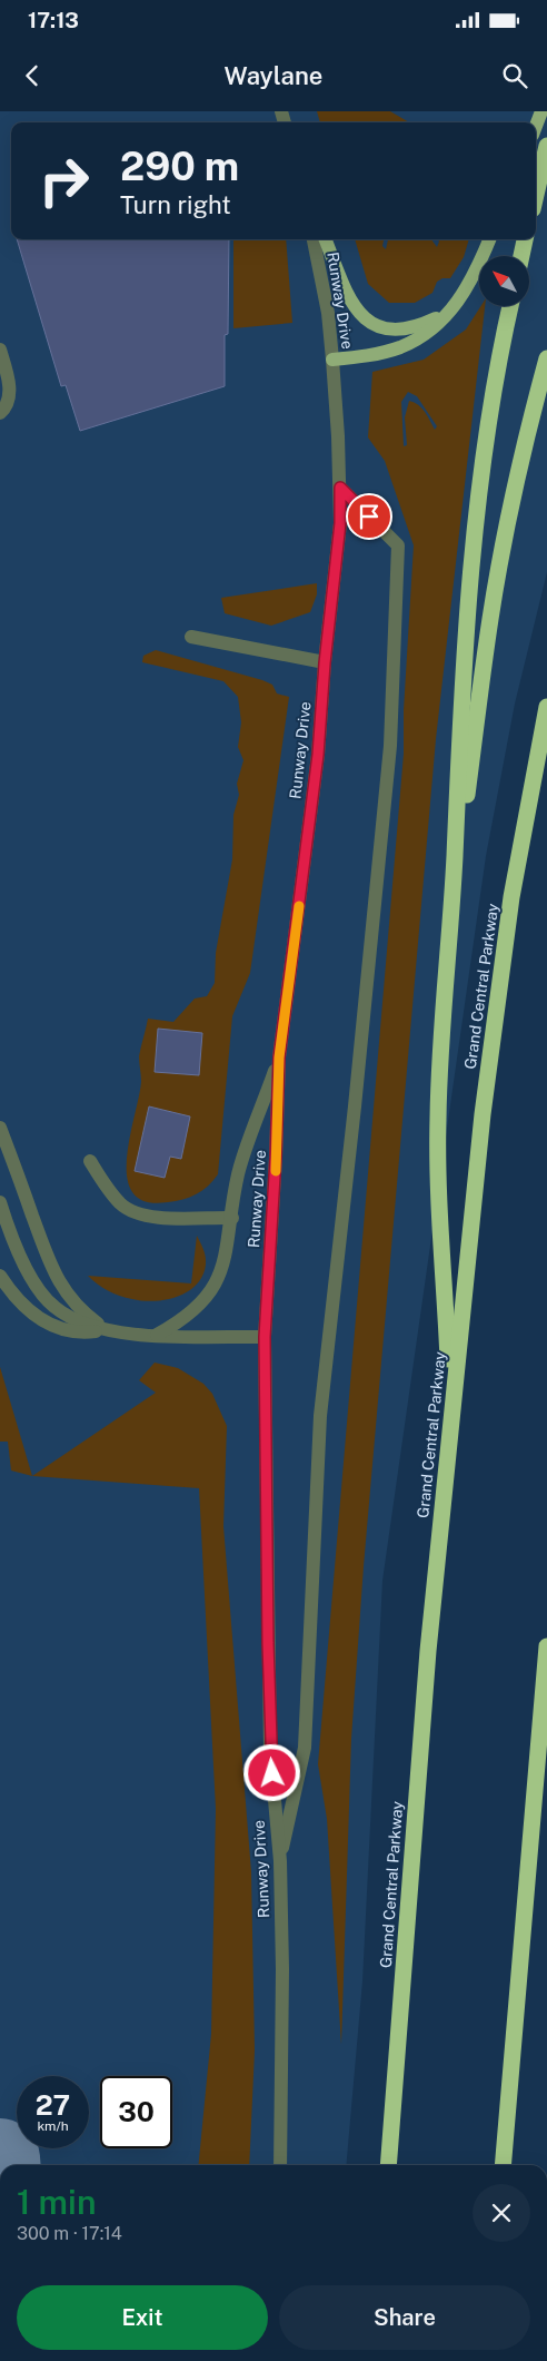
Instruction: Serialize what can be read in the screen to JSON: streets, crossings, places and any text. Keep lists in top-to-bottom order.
{
  "streets": {
    "highway": ["Grand Central Parkway"],
    "street": ["Runway Drive"]
  },
  "north": "top left",
  "page": {
    "status": "17:13",
    "header": "Waylane",
    "turn": ["290 m", "Turn right"],
    "speed": "27 km/h",
    "limit": "30",
    "heading": ["1 min", "300 m · 17:14"],
    "buttons": ["Exit", "Share"]
  }
}
